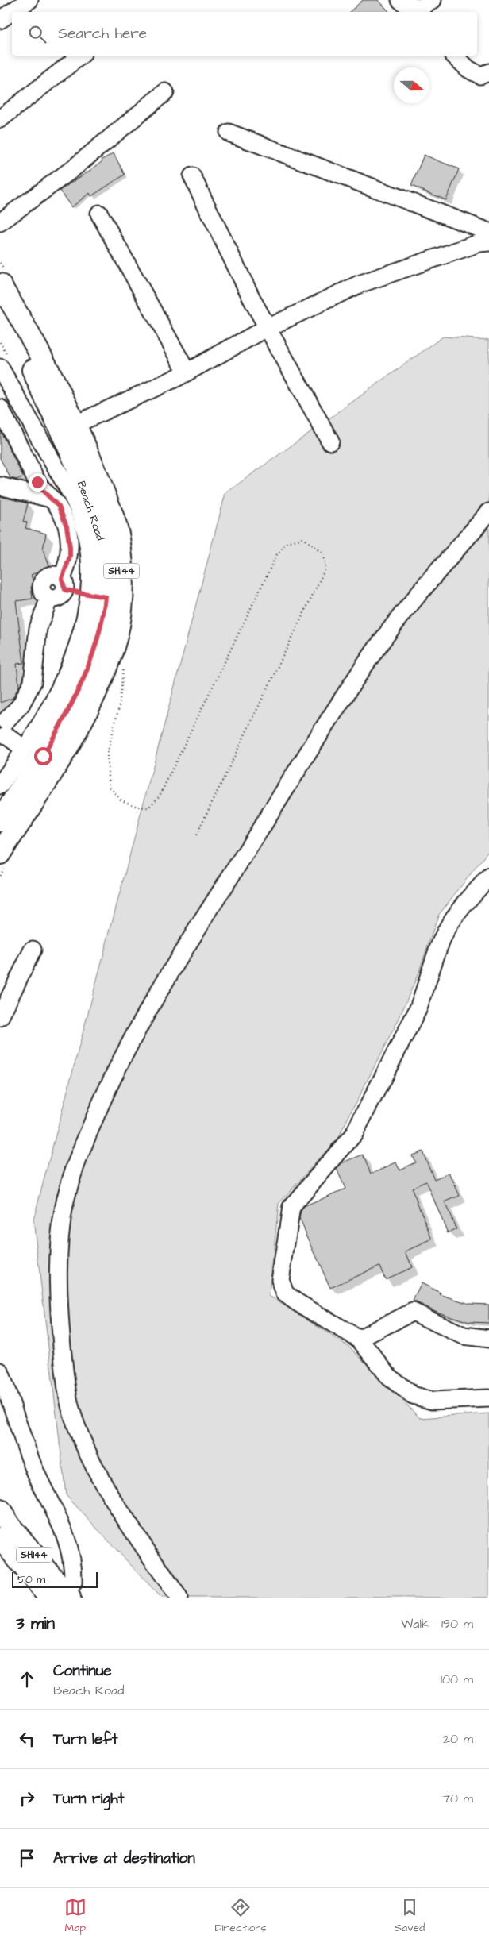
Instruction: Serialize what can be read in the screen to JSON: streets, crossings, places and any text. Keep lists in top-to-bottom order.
{
  "streets": {
    "main road": ["Beach Road", "SH144"]
  },
  "crossings": [
    ["Beach Road", "SH144"]
  ],
  "scale_bar": "50 m",
  "north": "right",
  "page": {
    "search": "Search here",
    "scale": "50 m",
    "heading": ["3 min", "Walk · 190 m"],
    "list": [
      ["Continue", "Beach Road", "100 m"],
      ["Turn left", "20 m"],
      ["Turn right", "70 m"],
      "Arrive at destination"
    ],
    "nav": ["Map", "Directions", "Saved"]
  }
}
